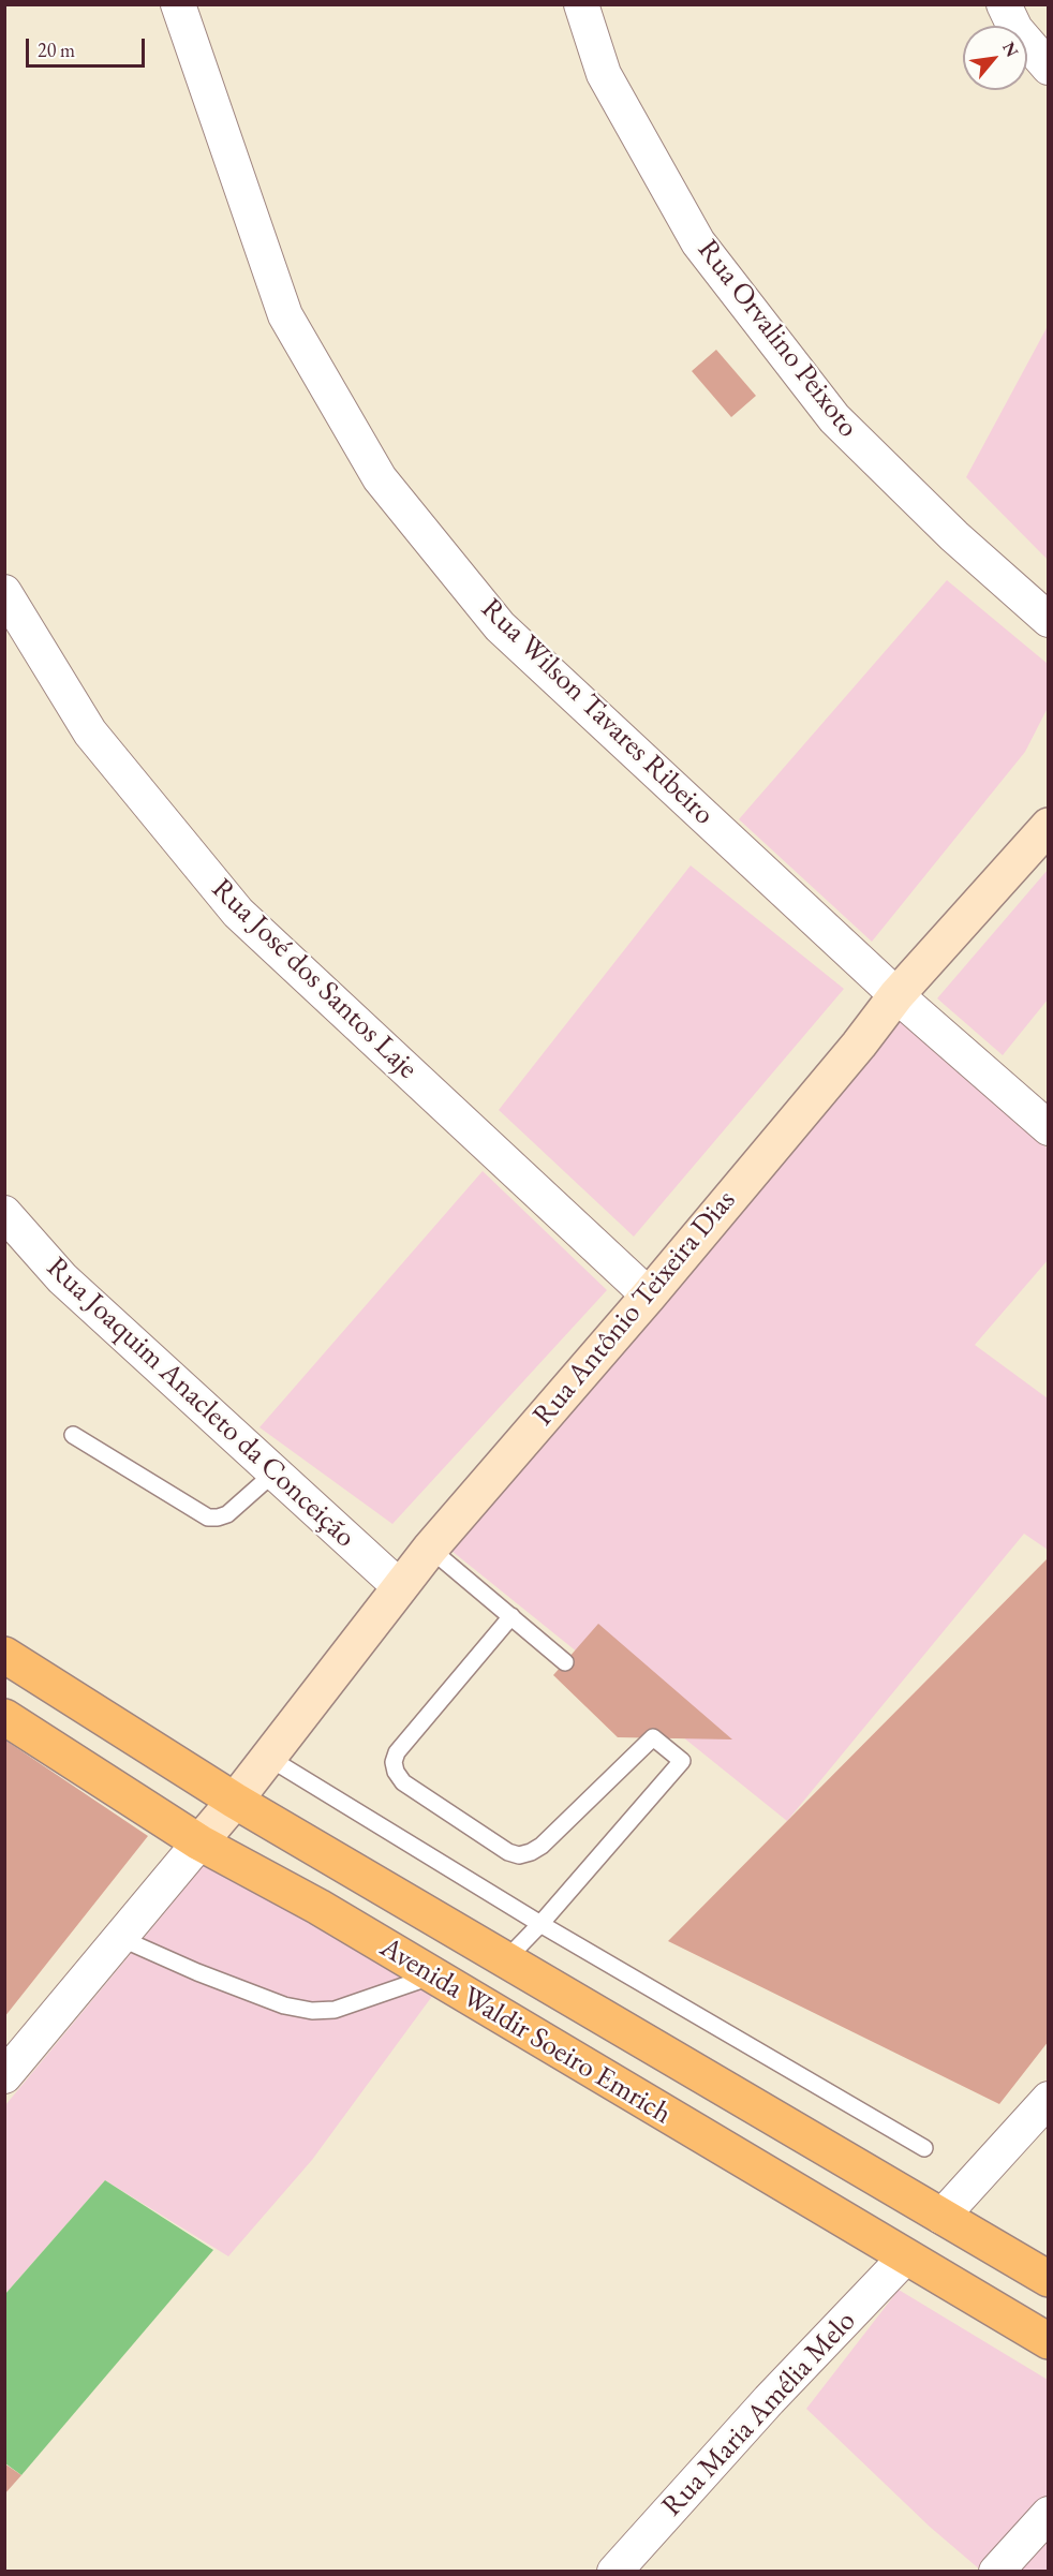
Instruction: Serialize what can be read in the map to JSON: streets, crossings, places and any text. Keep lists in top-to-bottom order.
{
  "streets": {
    "main road": ["Rua Antônio Teixeira Dias", "Avenida Waldir Soeiro Emrich"],
    "street": [
      "Rua Orvalino Peixoto",
      "Rua Wilson Tavares Ribeiro",
      "Rua José dos Santos Laje",
      "Rua Joaquim Anacleto da Conceição",
      "Rua Maria Amélia Melo"
    ]
  },
  "crossings": [
    ["Rua Wilson Tavares Ribeiro", "Rua Antônio Teixeira Dias"],
    ["Rua José dos Santos Laje", "Rua Antônio Teixeira Dias"],
    ["Rua Antônio Teixeira Dias", "Rua Joaquim Anacleto da Conceição"],
    ["Rua Antônio Teixeira Dias", "Avenida Waldir Soeiro Emrich"],
    ["Avenida Waldir Soeiro Emrich", "Rua Maria Amélia Melo"]
  ],
  "scale_bar": "20 m",
  "north": "top right"
}
